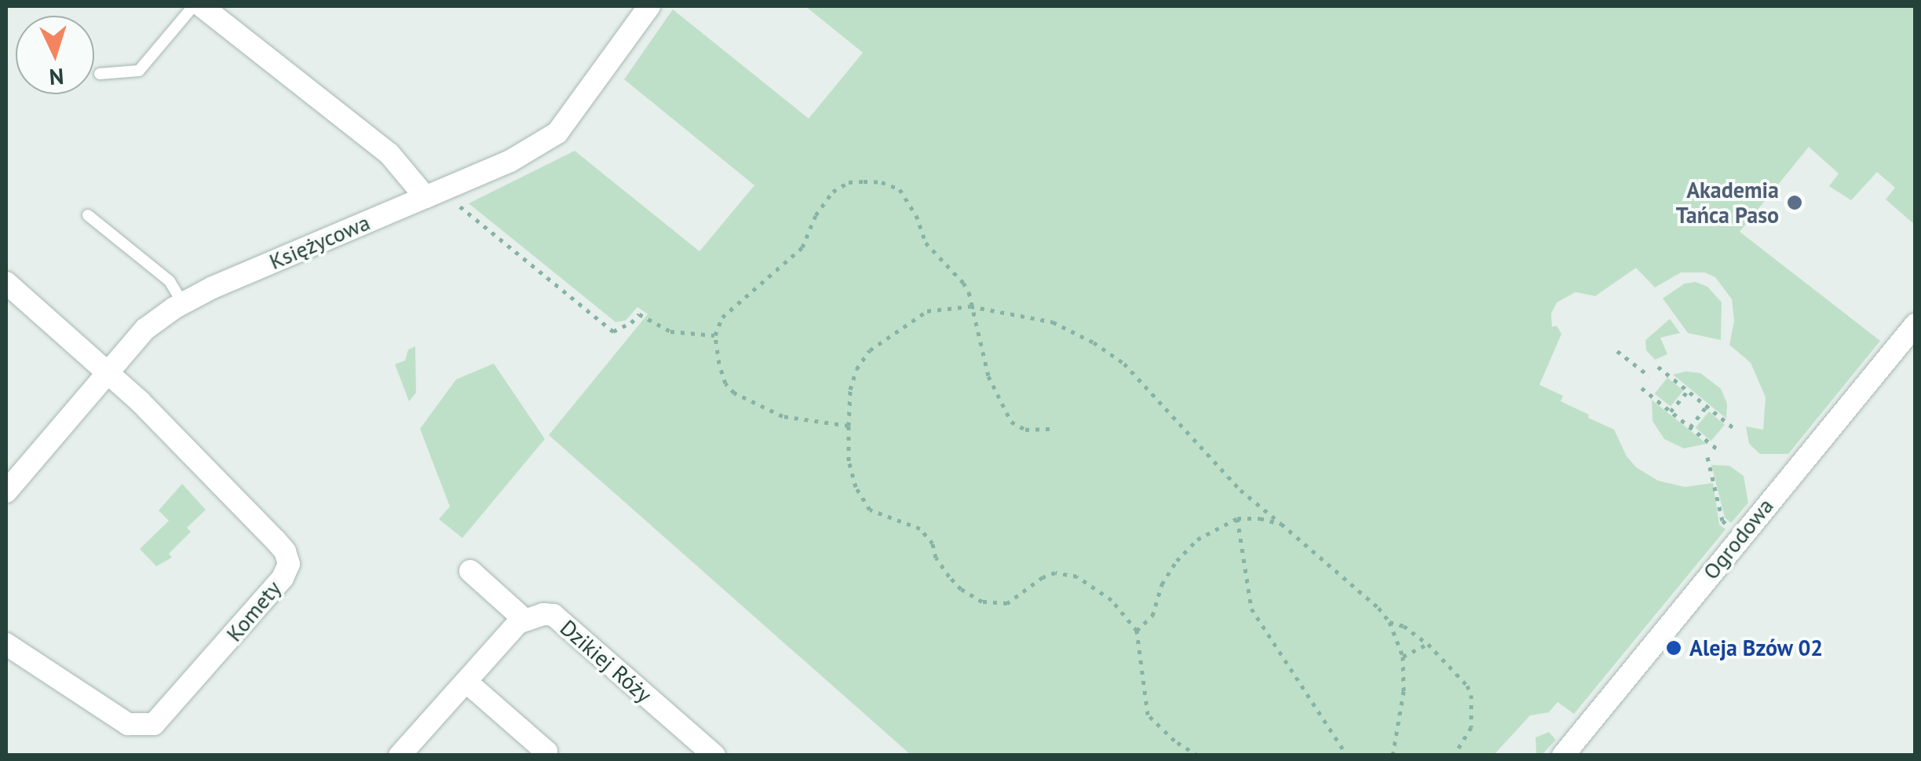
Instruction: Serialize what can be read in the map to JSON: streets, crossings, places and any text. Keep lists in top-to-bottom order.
{
  "streets": {
    "street": [
      "Księżycowa",
      "Ogrodowa",
      "Komety",
      "Dzikiej Róży"
    ]
  },
  "crossings": [
    ["Księżycowa", "Komety"]
  ],
  "places": ["Akademia Tańca Paso", "Aleja Bzów 02"],
  "north": "bottom"
}
